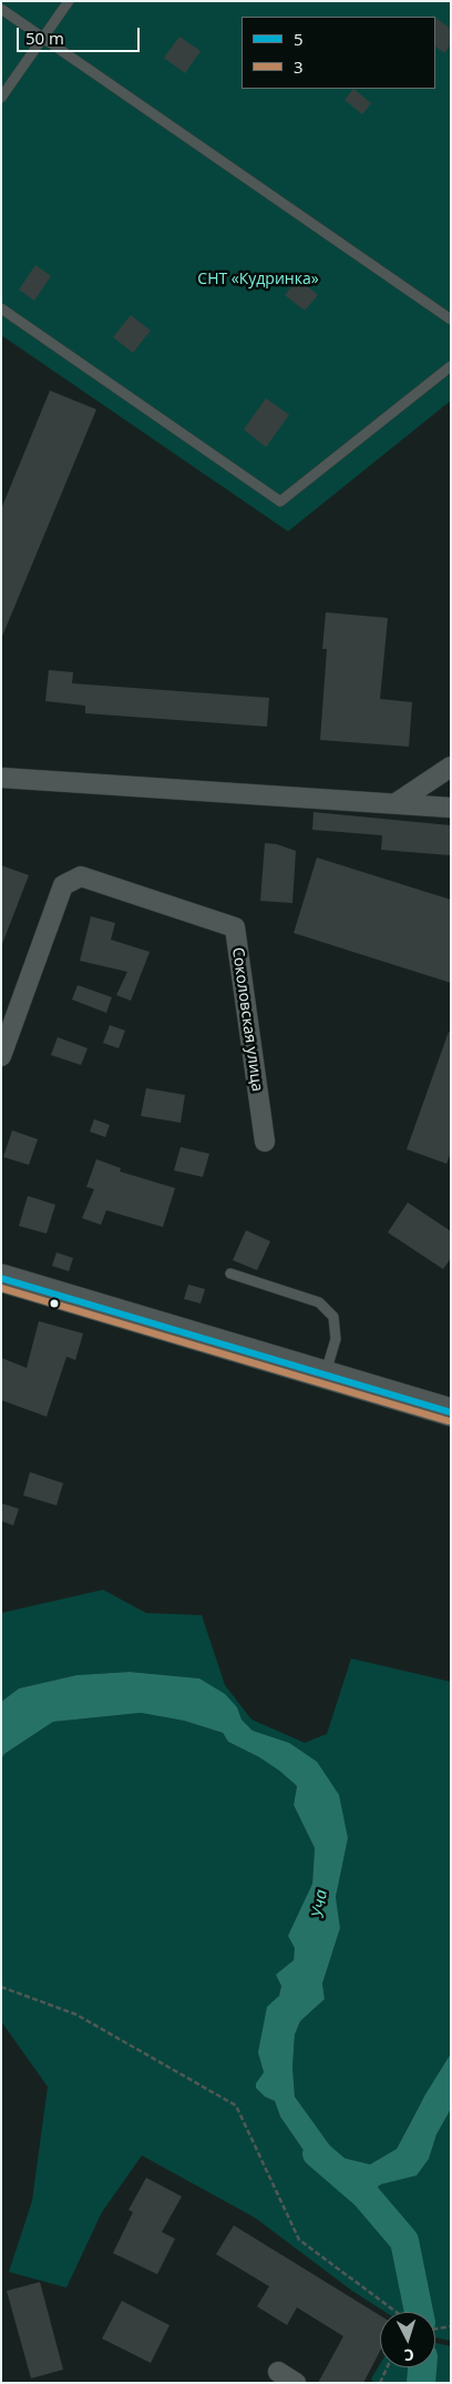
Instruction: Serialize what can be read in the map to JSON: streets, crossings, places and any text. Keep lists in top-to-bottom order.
{
  "streets": {
    "street": ["Соколовская улица"]
  },
  "water": ["Уча"],
  "parks": ["СНТ «Кудринка»"],
  "lines": ["transit line 5", "transit line 3"],
  "legend": ["5", "3"],
  "scale_bar": "50 m",
  "north": "bottom"
}
